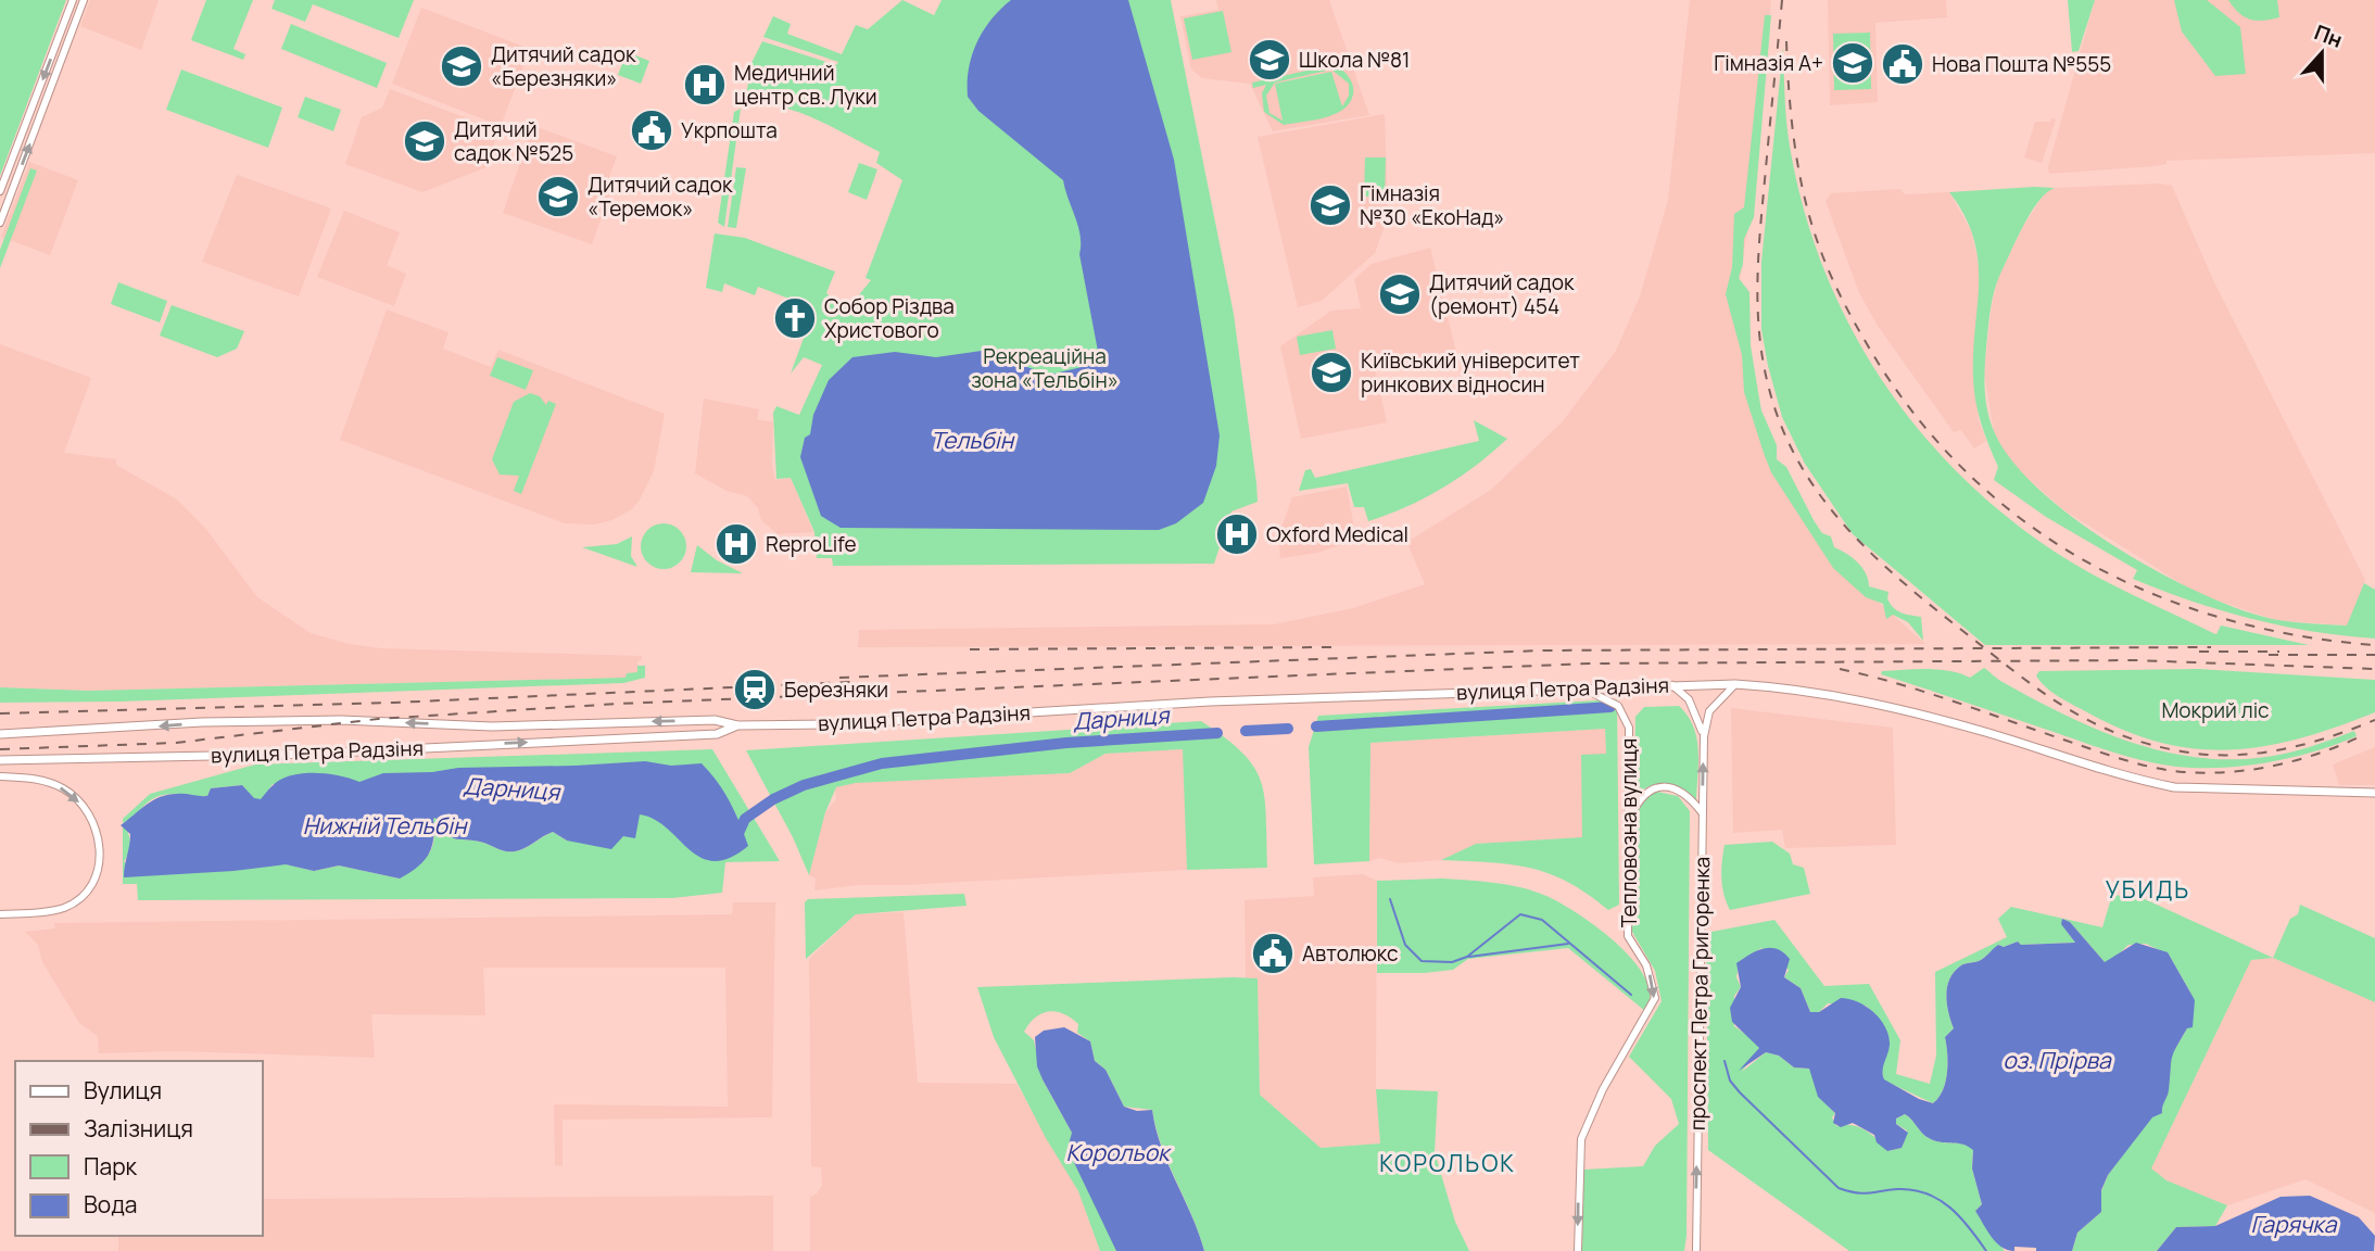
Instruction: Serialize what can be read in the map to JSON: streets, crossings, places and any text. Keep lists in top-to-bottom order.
{
  "streets": {
    "main road": ["вулиця Петра Радзіня", "Тепловозна вулиця", "проспект Петра Григоренка"]
  },
  "crossings": [
    ["вулиця Петра Радзіня", "Тепловозна вулиця"],
    ["вулиця Петра Радзіня", "проспект Петра Григоренка"]
  ],
  "one_way": ["Тепловозна вулиця", "проспект Петра Григоренка"],
  "districts": ["УБИДЬ", "КОРОЛЬОК"],
  "water": [
    "Тельбін",
    "Дарниця",
    "Нижній Тельбін",
    "оз. Прірва",
    "Корольок",
    "Гарячка"
  ],
  "parks": ["Рекреаційна зона «Тельбін»", "Мокрий ліс"],
  "places": {
    "school or university": [
      "Школа №81",
      "Гімназія А+",
      "Дитячий садок «Березняки»",
      "Дитячий садок №525",
      "Дитячий садок «Теремок»",
      "Гімназія №30 «ЕкоНад»",
      "Дитячий садок (ремонт) 454",
      "Київський університет ринкових відносин"
    ],
    "public building": ["Нова Пошта №555", "Укрпошта", "Автолюкс"],
    "hospital": ["Медичний центр св. Луки", "Oxford Medical", "ReproLife"],
    "church": ["Собор Різдва Христового"],
    "station": ["Березняки"]
  },
  "legend": [
    "Вулиця",
    "Залізниця",
    "Парк",
    "Вода"
  ],
  "north": "top"
}
